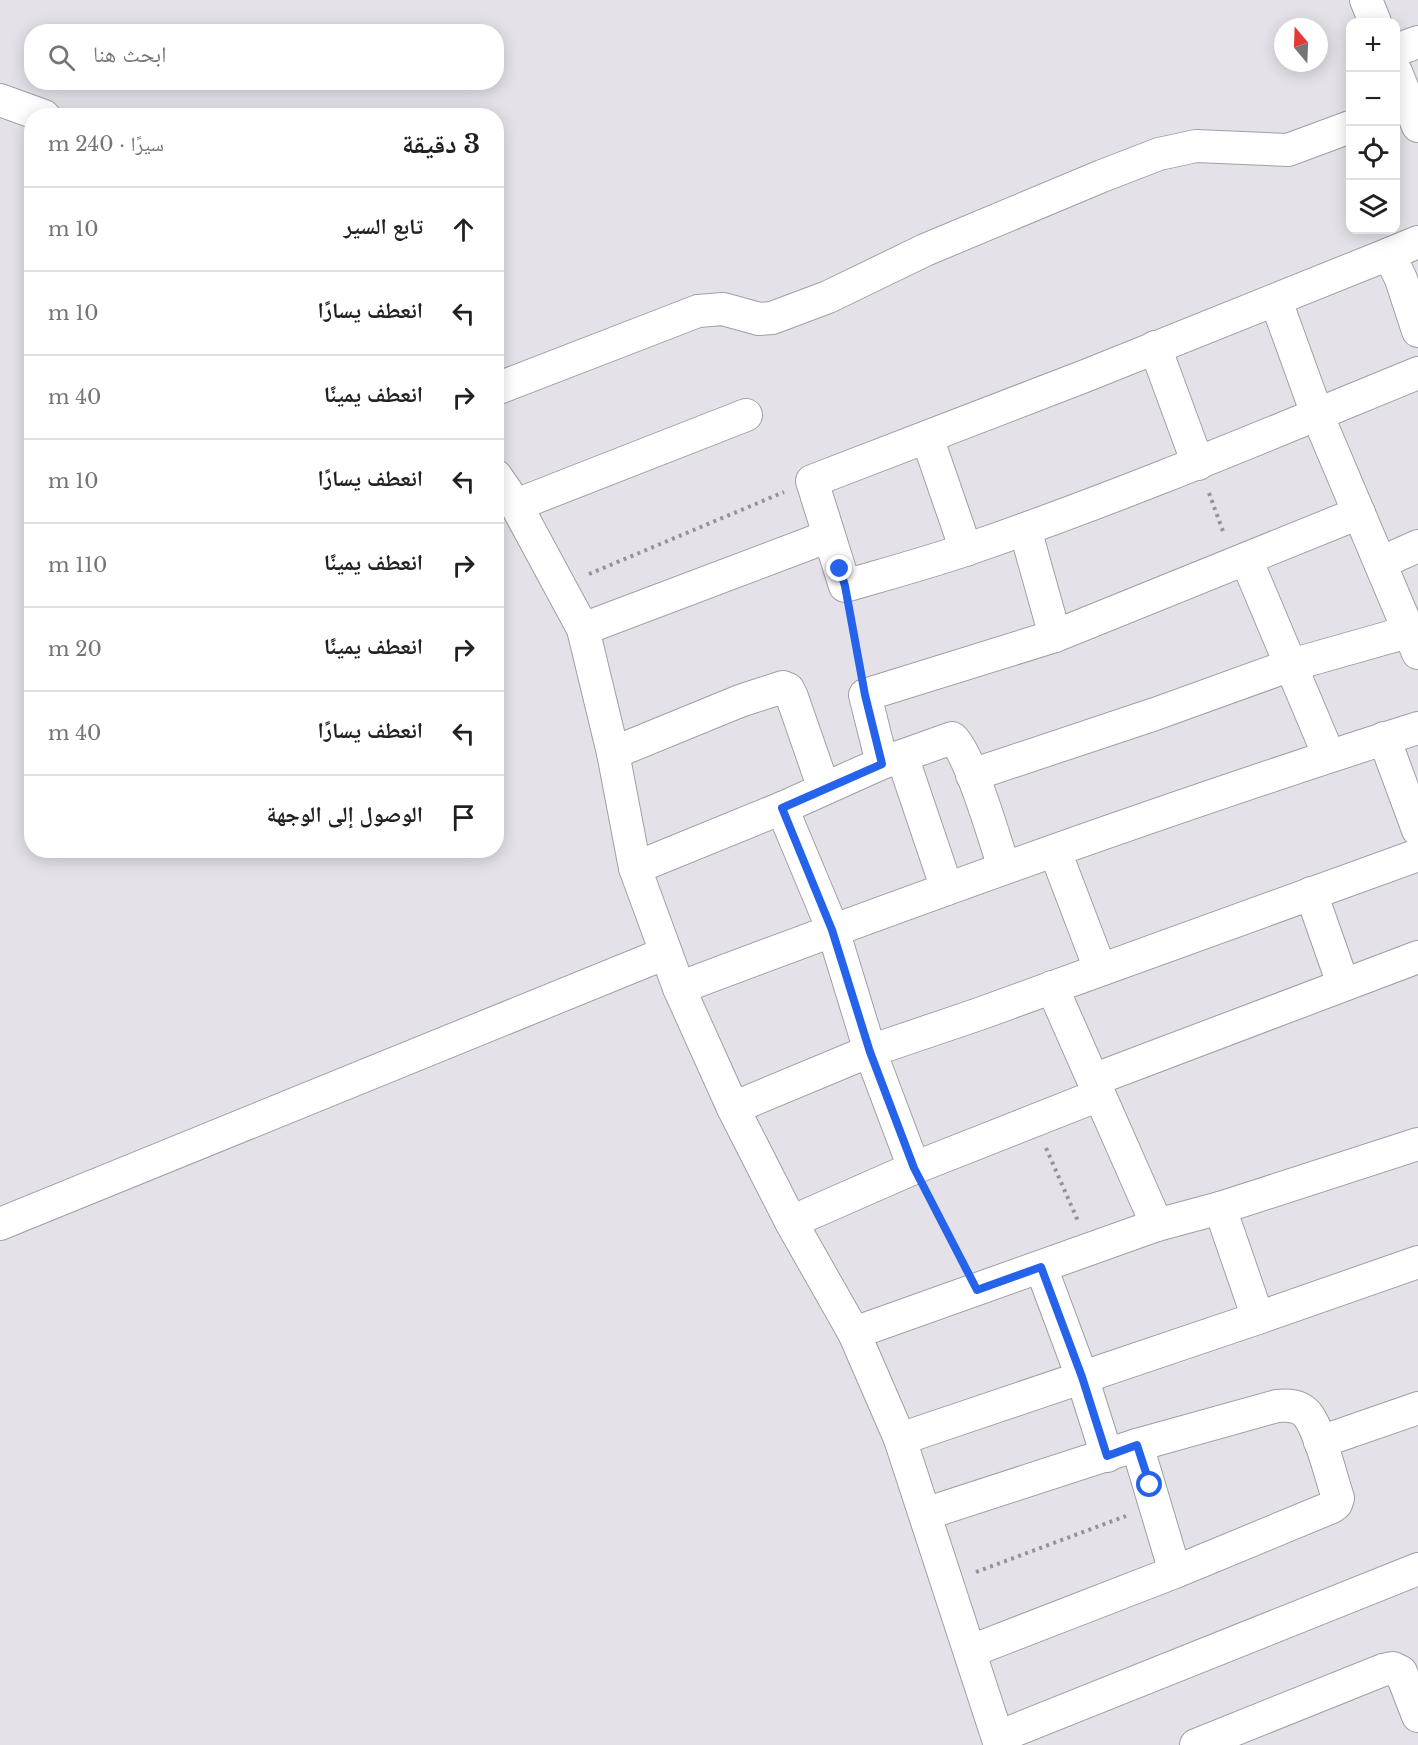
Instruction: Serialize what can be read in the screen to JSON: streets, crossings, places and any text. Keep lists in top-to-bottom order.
{
  "north": "top",
  "page": {
    "map_buttons": ["+", "−"],
    "search": "ابحث هنا",
    "heading": ["3 دقيقة", "سيرًا · 240 m"],
    "list": [
      ["تابع السير", "10 m"],
      ["انعطف يسارًا", "10 m"],
      ["انعطف يمينًا", "40 m"],
      ["انعطف يسارًا", "10 m"],
      ["انعطف يمينًا", "110 m"],
      ["انعطف يمينًا", "20 m"],
      ["انعطف يسارًا", "40 m"],
      "الوصول إلى الوجهة"
    ]
  }
}
